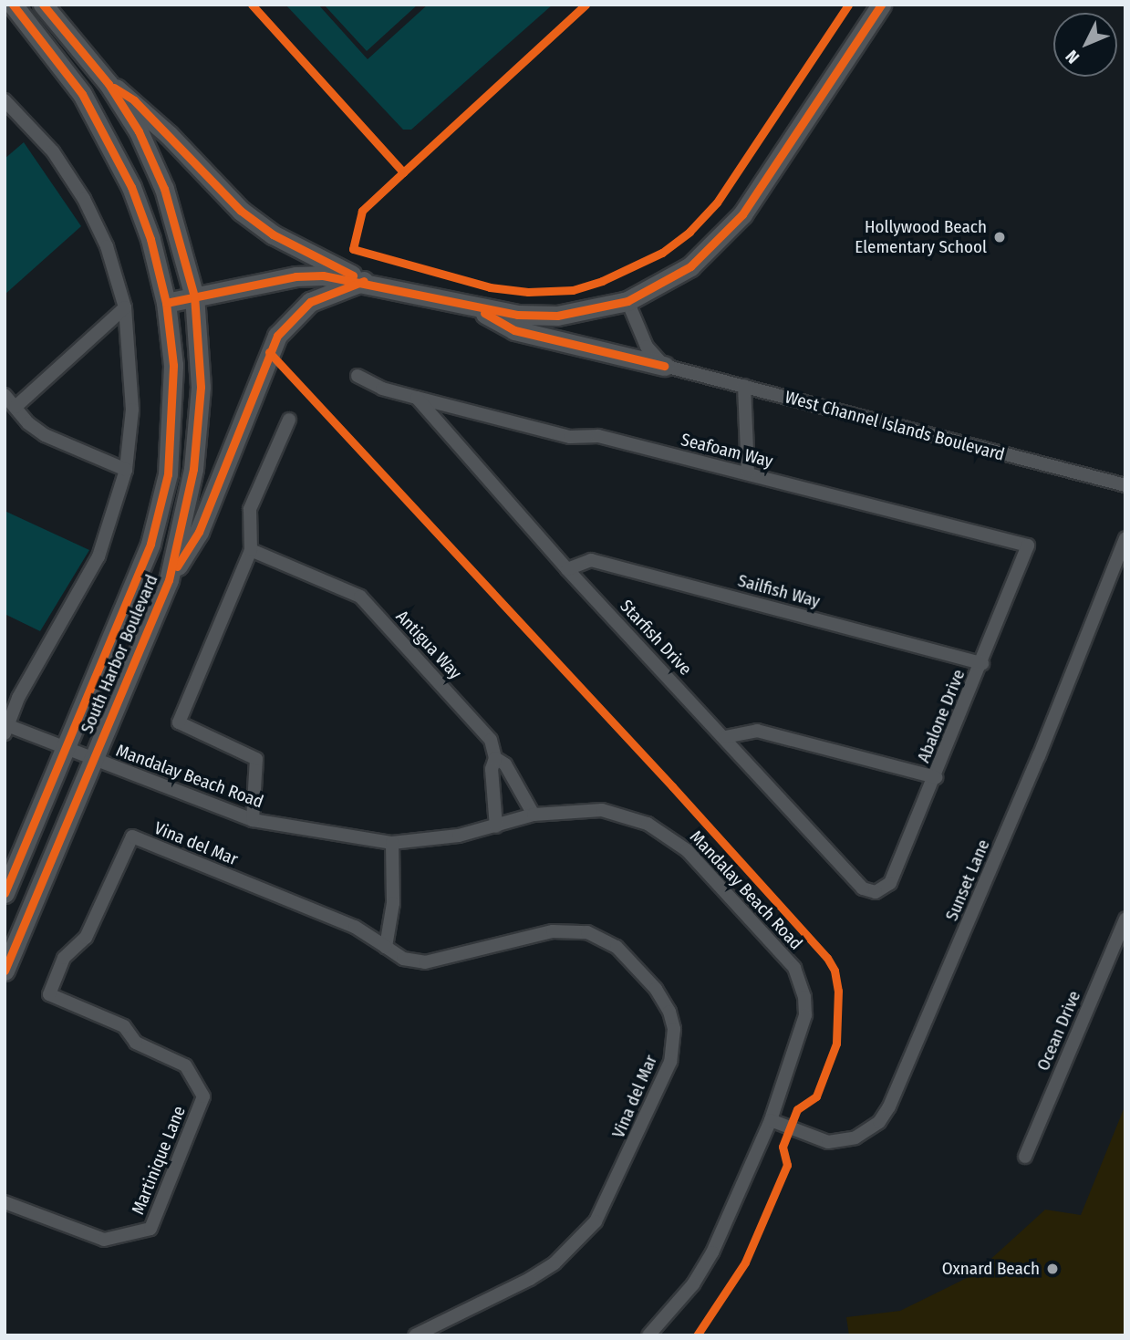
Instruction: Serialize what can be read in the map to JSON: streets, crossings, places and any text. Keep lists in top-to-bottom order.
{
  "streets": {
    "main road": ["West Channel Islands Boulevard", "South Harbor Boulevard"],
    "street": [
      "Seafoam Way",
      "Sailfish Way",
      "Starfish Drive",
      "Antigua Way",
      "Abalone Drive",
      "Mandalay Beach Road",
      "Vina del Mar",
      "Sunset Lane",
      "Ocean Drive",
      "Martinique Lane"
    ]
  },
  "crossings": [
    ["West Channel Islands Boulevard", "South Harbor Boulevard"],
    ["Seafoam Way", "Starfish Drive"],
    ["Seafoam Way", "Abalone Drive"],
    ["Sailfish Way", "Starfish Drive"],
    ["Sailfish Way", "Abalone Drive"],
    ["Starfish Drive", "Abalone Drive"],
    ["Antigua Way", "Mandalay Beach Road"],
    ["South Harbor Boulevard", "Mandalay Beach Road"],
    ["Mandalay Beach Road", "Sunset Lane"],
    ["Vina del Mar", "Martinique Lane"]
  ],
  "places": ["Hollywood Beach Elementary School", "Oxnard Beach"],
  "north": "bottom left"
}
